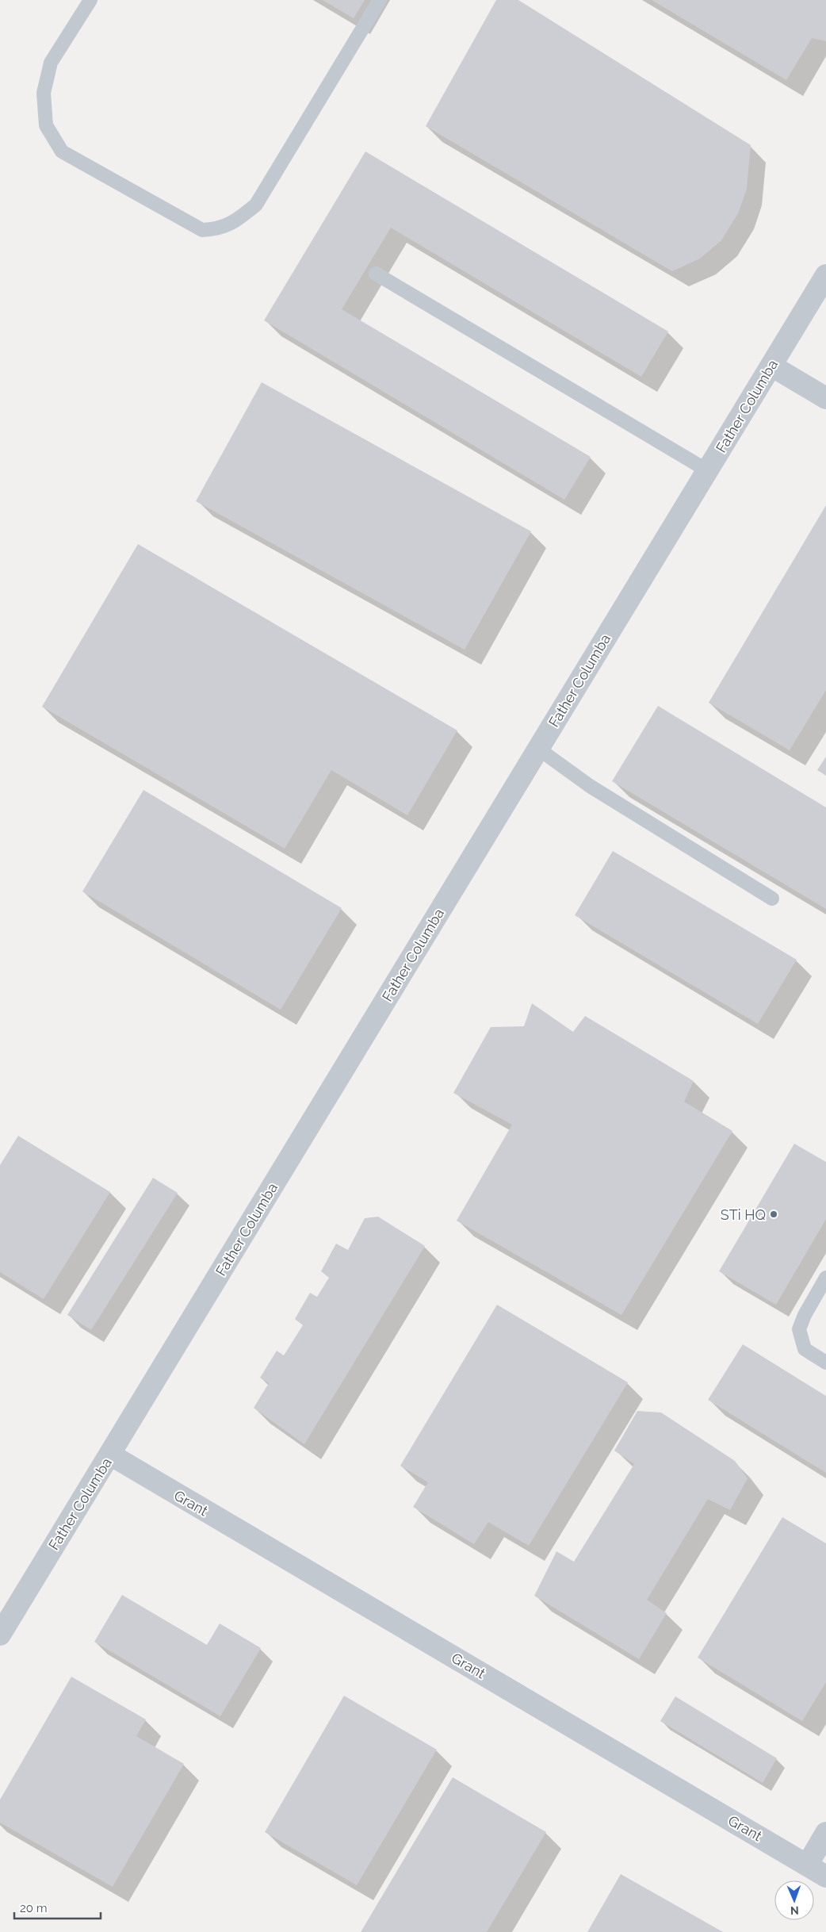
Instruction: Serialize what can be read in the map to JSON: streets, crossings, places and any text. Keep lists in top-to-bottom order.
{
  "streets": {
    "street": ["Father Columba", "Grant"]
  },
  "crossings": [
    ["Father Columba", "Grant"]
  ],
  "places": ["STi HQ"],
  "scale_bar": "20 m",
  "north": "bottom"
}
